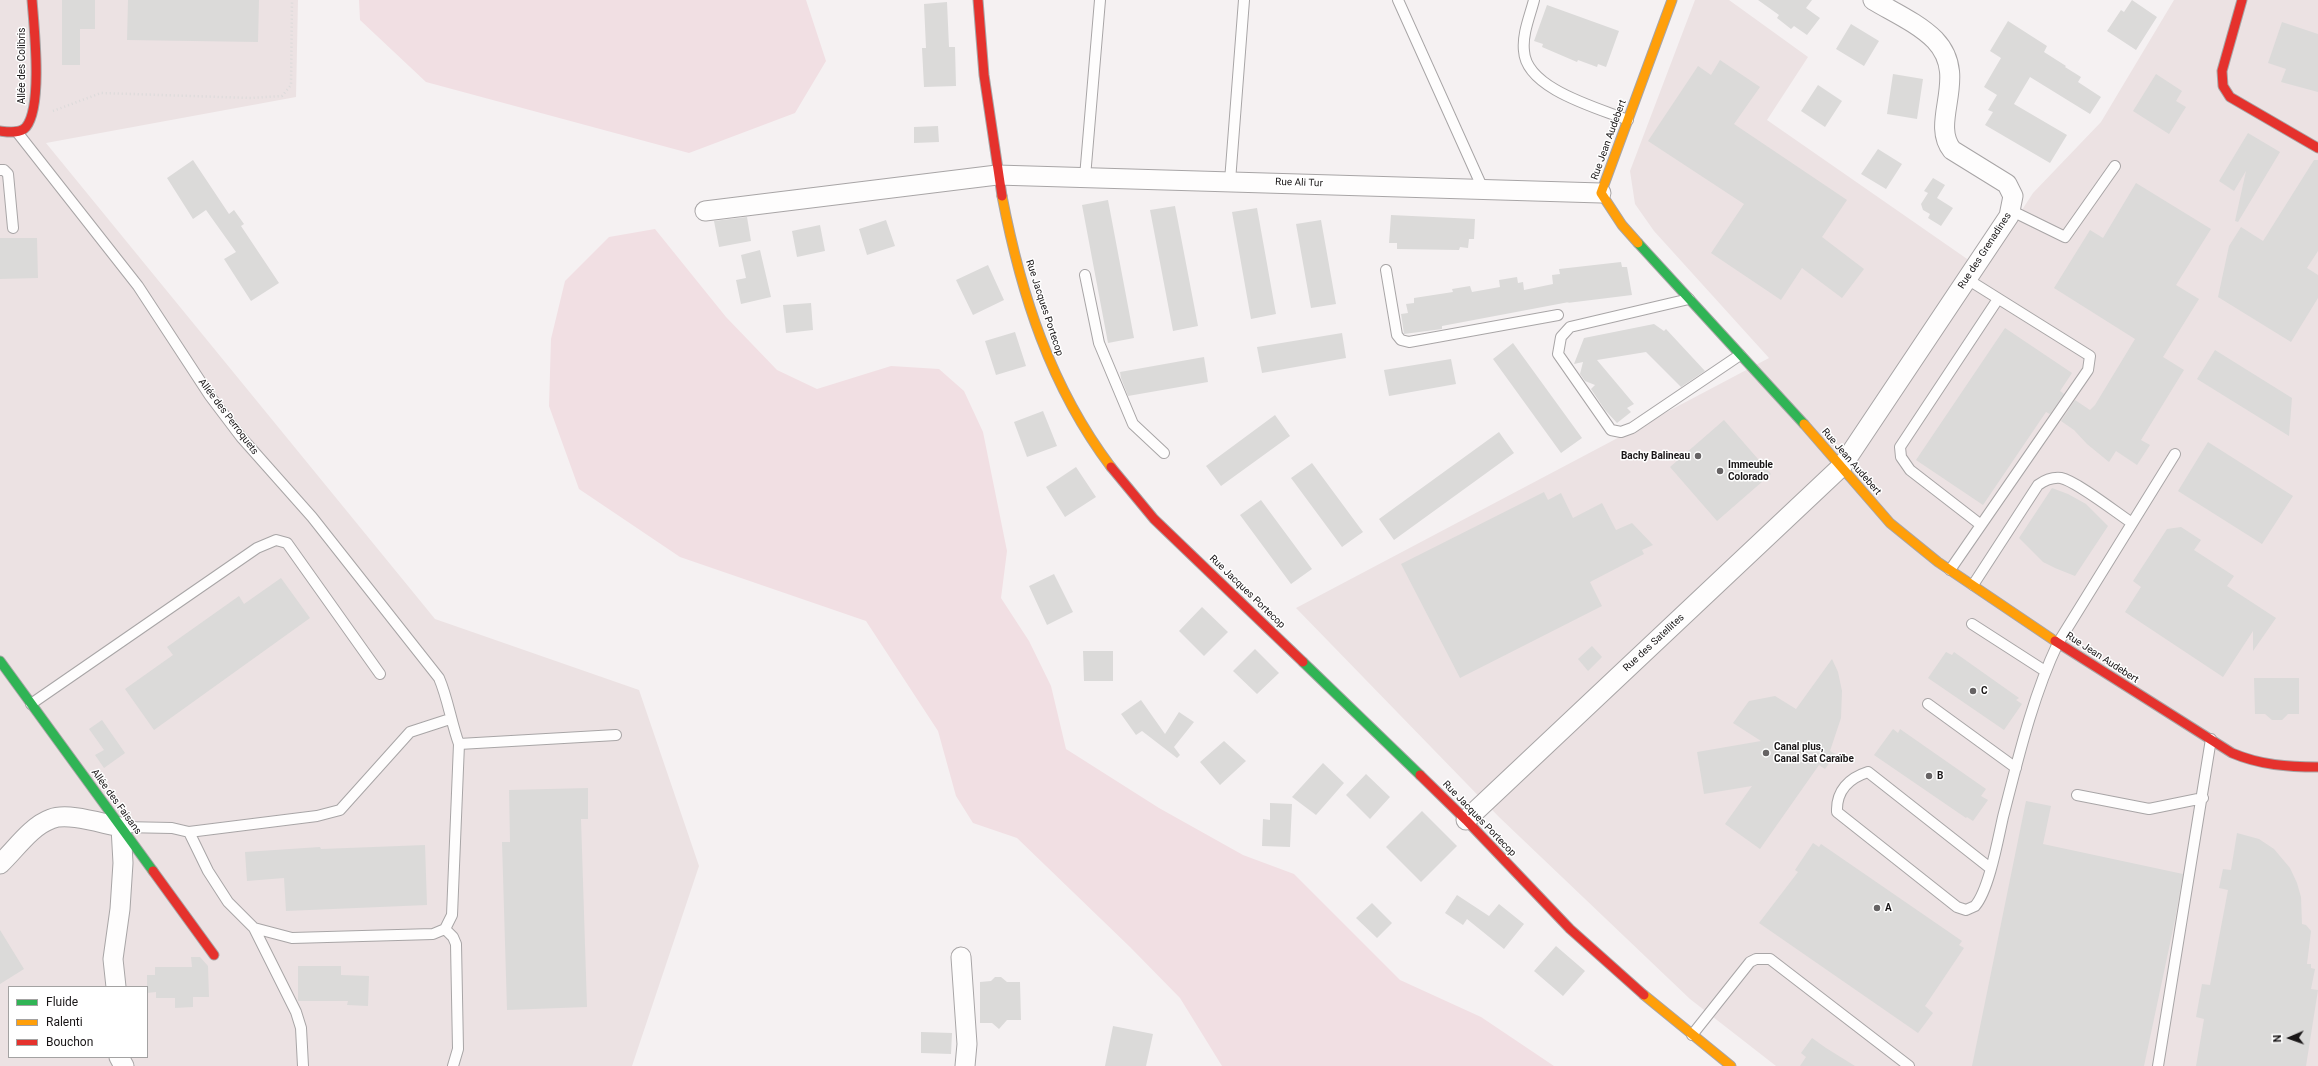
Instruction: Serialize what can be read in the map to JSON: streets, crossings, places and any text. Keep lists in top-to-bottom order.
{
  "streets": {
    "street": [
      "Allée des Colibris",
      "Rue Jean Audebert",
      "Rue Ali Tur",
      "Rue des Grenadines",
      "Rue Jacques Portecop",
      "Rue des Satellites",
      "Allée des Faisans"
    ],
    "lane": ["Allée des Perroquets"]
  },
  "crossings": [
    ["Rue Jean Audebert", "Rue Ali Tur"],
    ["Rue Jean Audebert", "Rue des Grenadines"],
    ["Rue Jean Audebert", "Rue des Satellites"],
    ["Rue Ali Tur", "Rue Jacques Portecop"],
    ["Rue des Grenadines", "Rue des Satellites"],
    ["Rue Jacques Portecop", "Rue des Satellites"]
  ],
  "places": [
    "Bachy Balineau",
    "Immeuble Colorado",
    "C",
    "Canal plus, Canal Sat Caraïbe",
    "B",
    "A"
  ],
  "legend": ["Fluide", "Ralenti", "Bouchon"],
  "north": "left"
}
